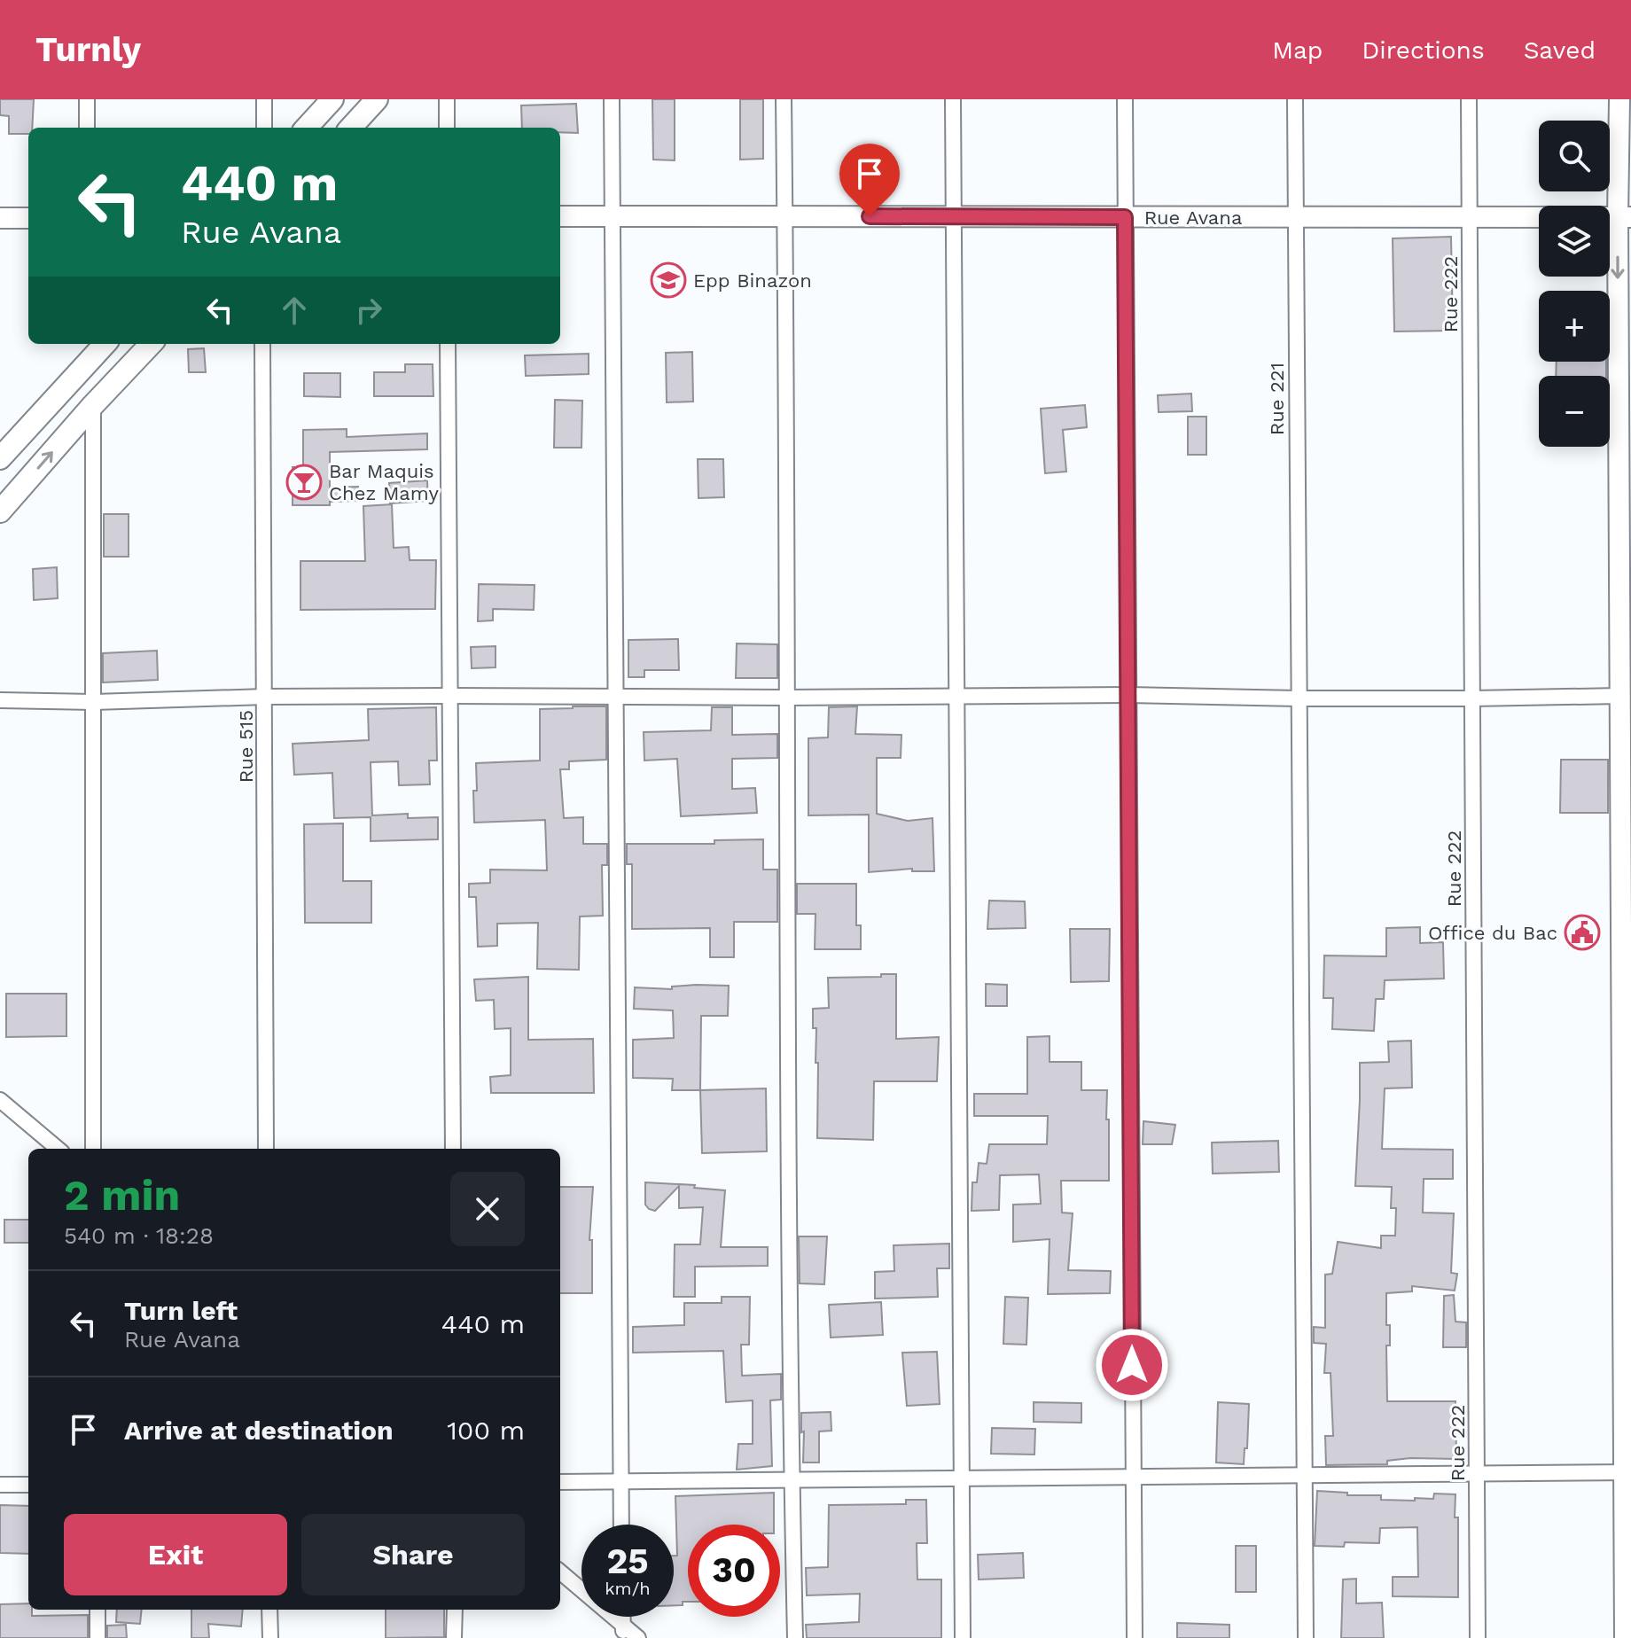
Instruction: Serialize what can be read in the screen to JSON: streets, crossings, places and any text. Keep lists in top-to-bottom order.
{
  "streets": {
    "main road": ["Rue Avana"],
    "street": ["Rue 222", "Rue 221", "Rue 515"]
  },
  "crossings": [
    ["Rue Avana", "Rue 222"],
    ["Rue Avana", "Rue 221"]
  ],
  "places": {
    "school or university": ["Epp Binazon"],
    "bar": ["Bar Maquis Chez Mamy"],
    "public building": ["Office du Bac"]
  },
  "page": {
    "header": "Turnly",
    "nav": ["Map", "Directions", "Saved"],
    "map_buttons": ["+", "−"],
    "turn": ["440 m", "Rue Avana"],
    "heading": ["2 min", "540 m · 18:28"],
    "list": [
      {
        "name": "Turn left",
        "note": "Rue Avana",
        "value": "440 m"
      },
      {
        "name": "Arrive at destination",
        "value": "100 m"
      }
    ],
    "buttons": ["Exit", "Share"],
    "speed": "25 km/h",
    "limit": "30"
  }
}
